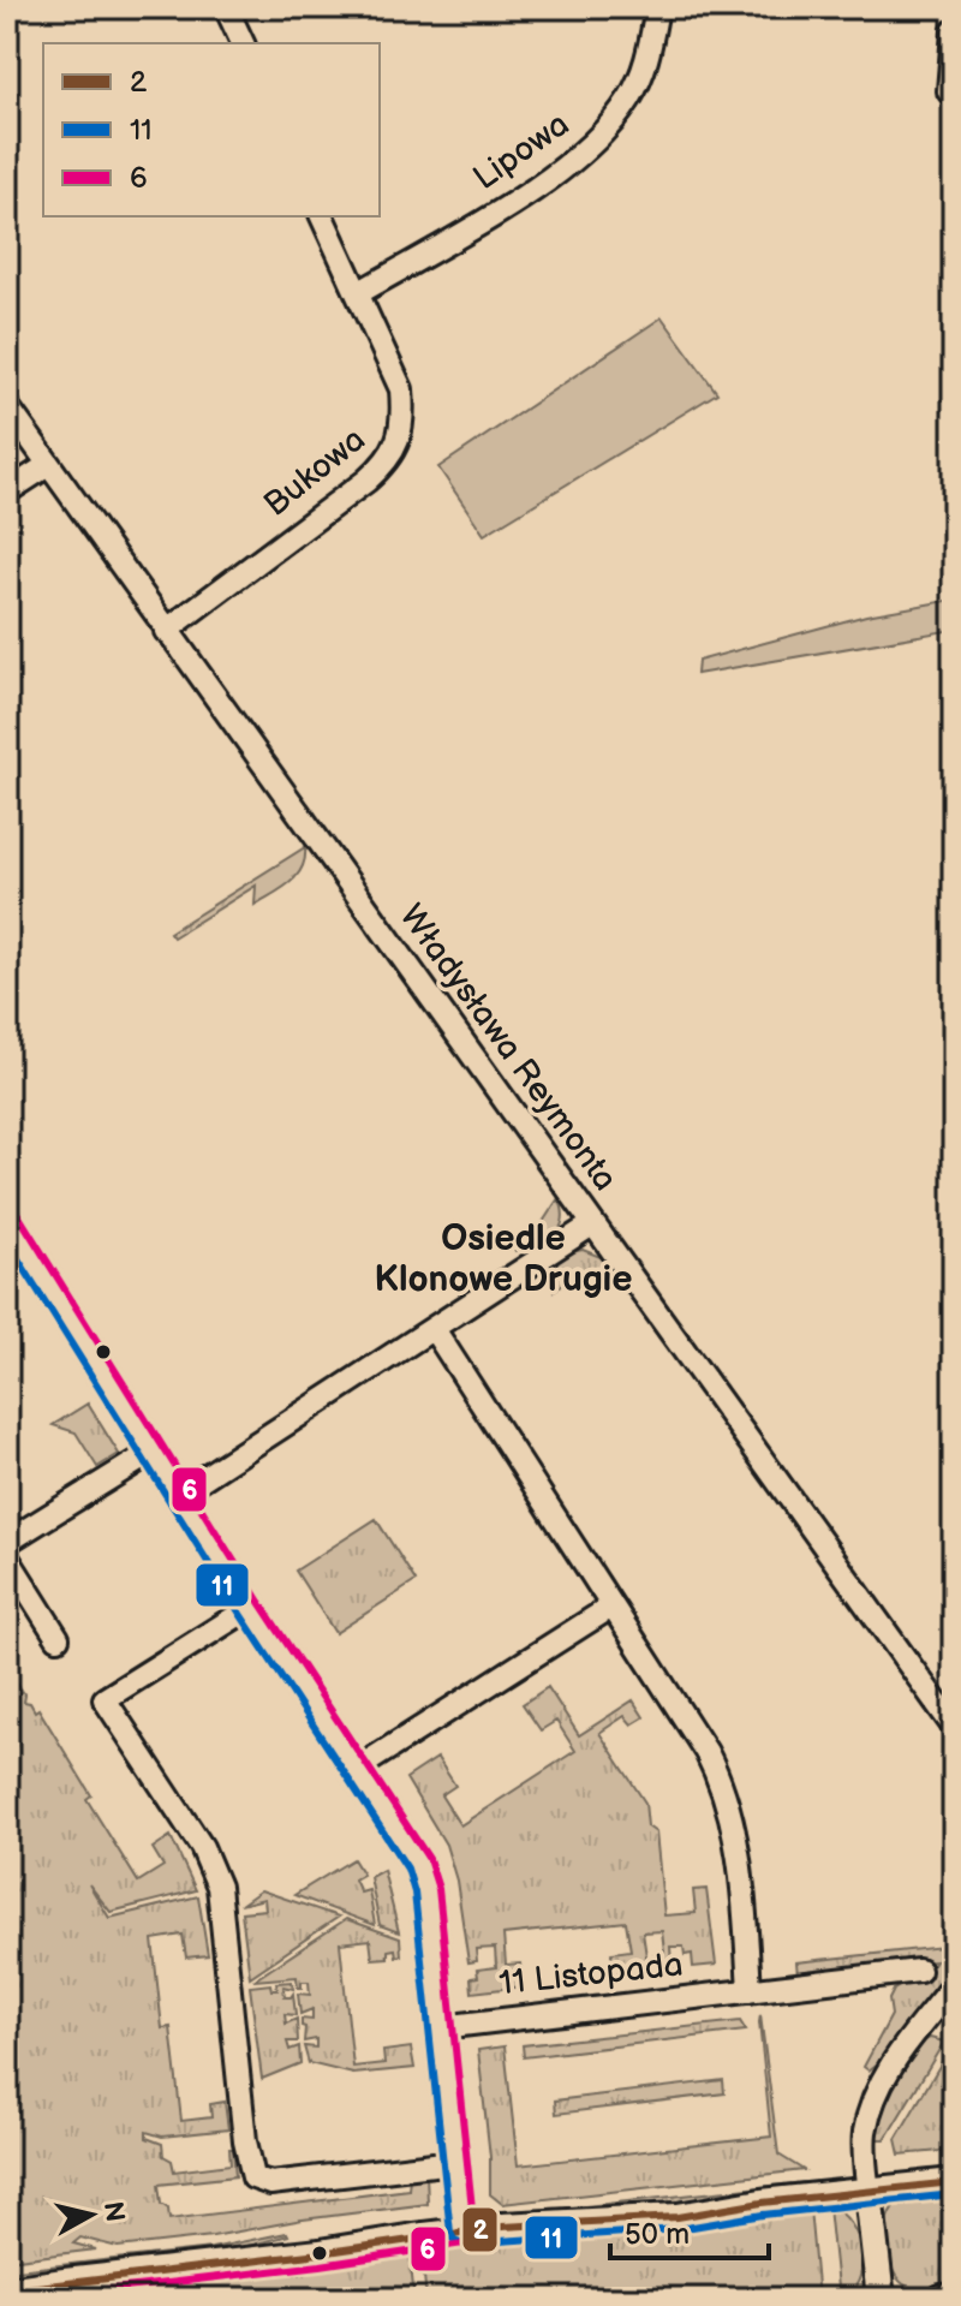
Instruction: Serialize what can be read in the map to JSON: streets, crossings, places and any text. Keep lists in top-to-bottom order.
{
  "streets": {
    "street": [
      "Lipowa",
      "Bukowa",
      "Władysława Reymonta",
      "11 Listopada"
    ]
  },
  "crossings": [
    ["Lipowa", "Bukowa"],
    ["Bukowa", "Władysława Reymonta"]
  ],
  "districts": ["Osiedle Klonowe Drugie"],
  "lines": ["transit line 6", "transit line 11", "transit line 2"],
  "legend": ["2", "11", "6"],
  "scale_bar": "50 m",
  "north": "right"
}
